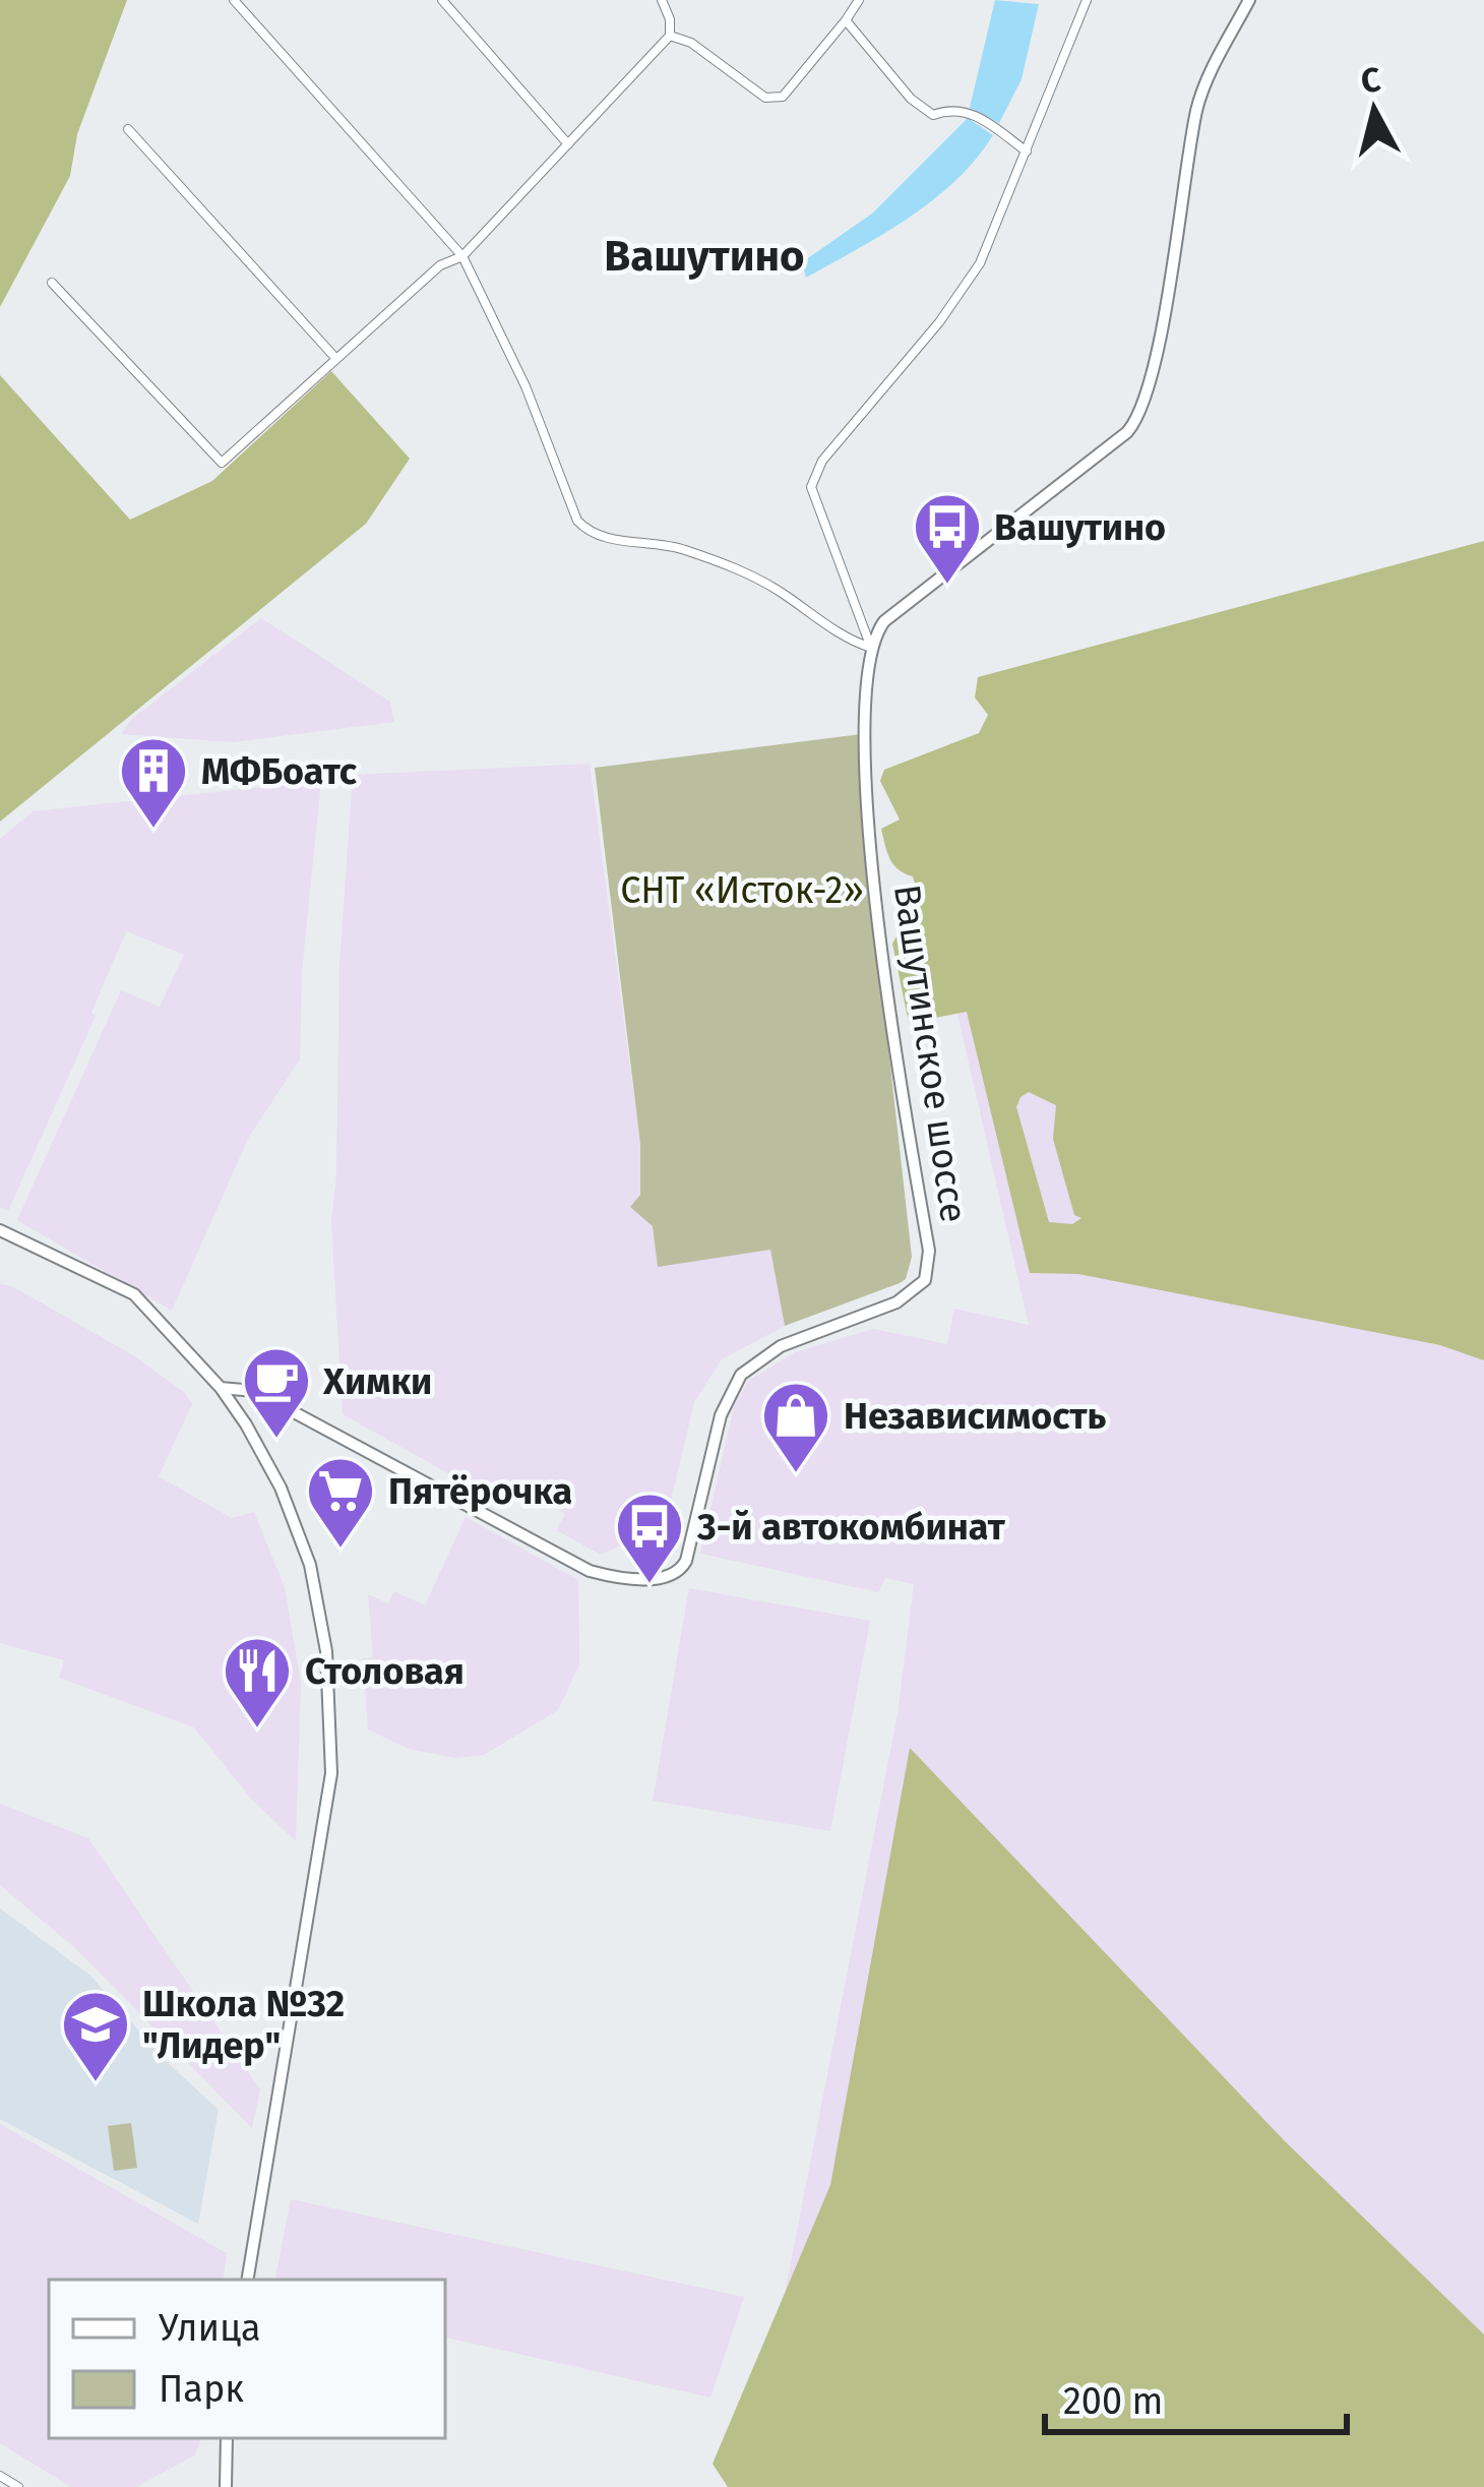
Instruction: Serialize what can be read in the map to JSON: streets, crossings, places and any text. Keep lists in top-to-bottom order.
{
  "streets": {
    "street": ["Вашутинское шоссе"]
  },
  "districts": ["Вашутино"],
  "parks": ["СНТ «Исток-2»"],
  "places": {
    "bus stop": ["Вашутино", "3-й автокомбинат"],
    "building": ["МФБоатс"],
    "cafe": ["Химки"],
    "shop": ["Независимость"],
    "supermarket": ["Пятёрочка"],
    "restaurant": ["Столовая"],
    "school or university": ["Школа №32 \"Лидер\""]
  },
  "legend": ["Улица", "Парк"],
  "scale_bar": "200 m",
  "north": "top"
}
